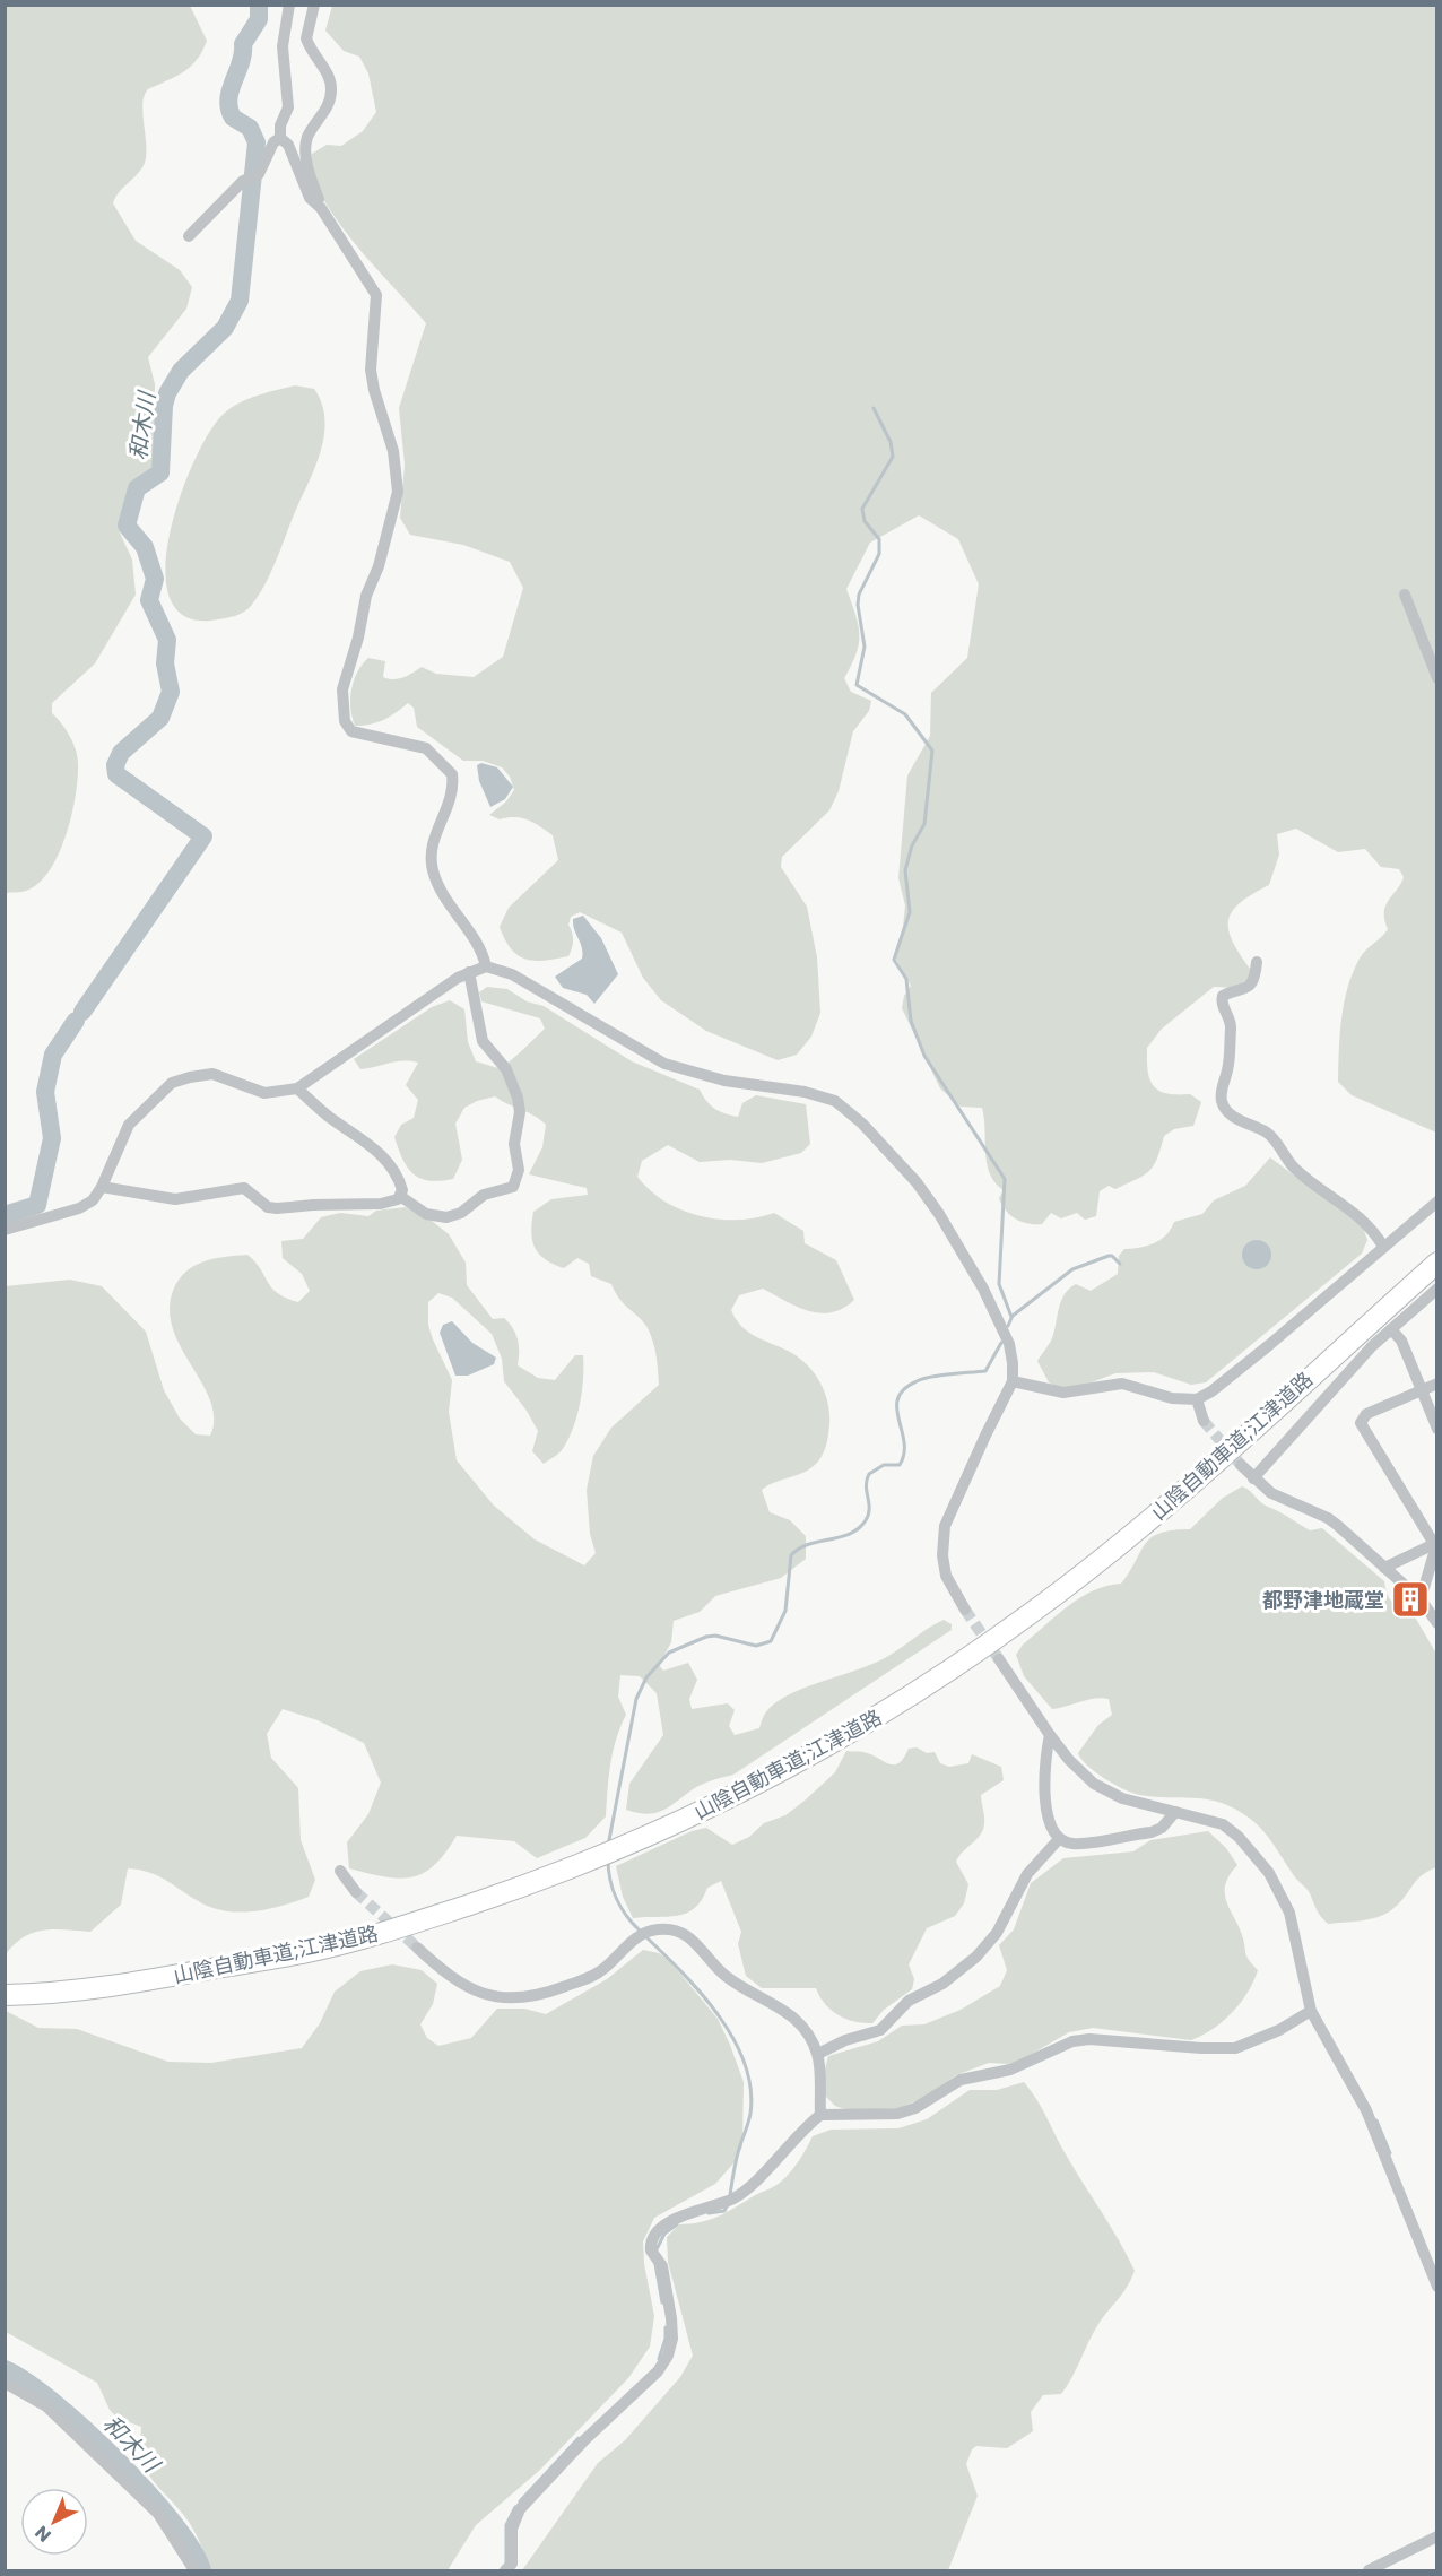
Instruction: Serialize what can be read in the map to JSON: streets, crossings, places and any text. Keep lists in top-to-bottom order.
{
  "streets": {
    "highway": ["山陰自動車道;江津道路"]
  },
  "water": ["和木川"],
  "places": {
    "building": ["都野津地蔵堂"]
  },
  "north": "bottom left"
}
